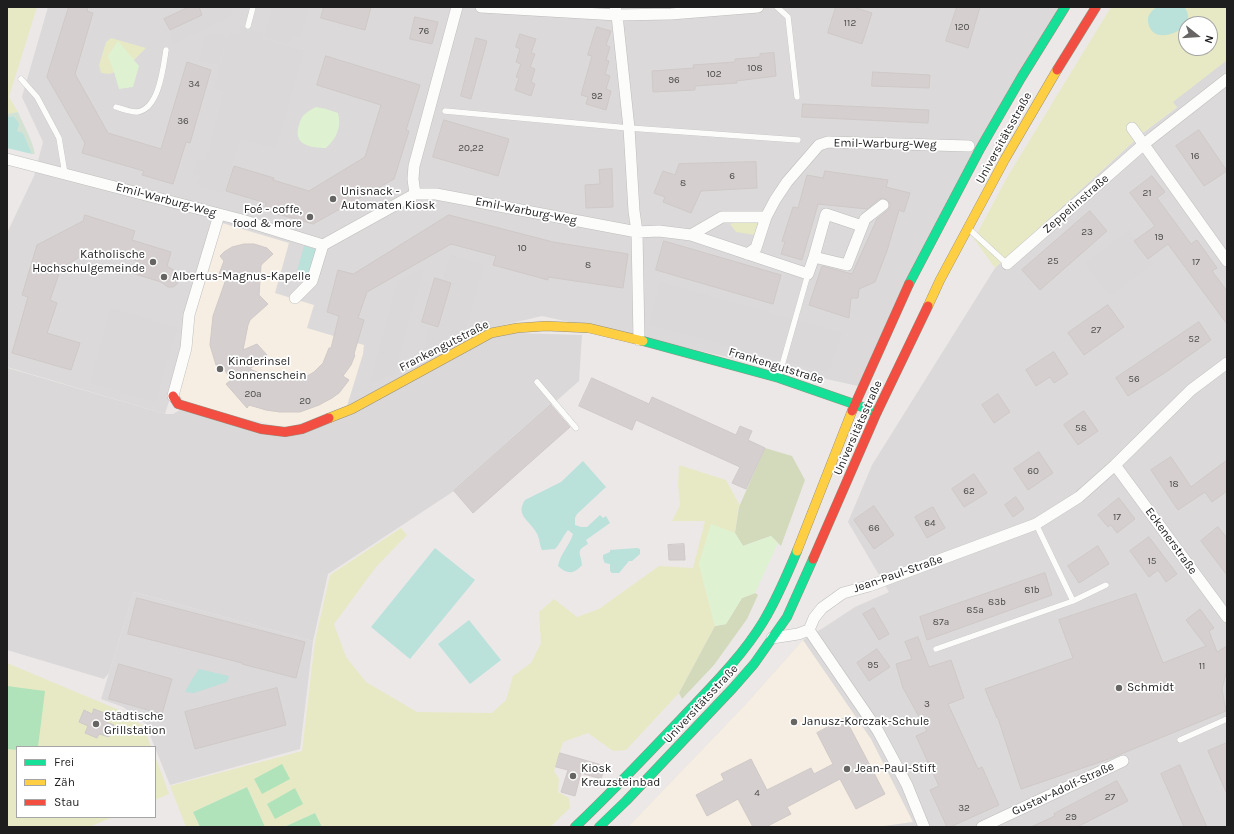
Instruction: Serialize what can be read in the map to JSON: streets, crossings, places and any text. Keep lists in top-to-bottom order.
{
  "streets": {
    "main road": ["Universitätsstraße", "Frankengutstraße"],
    "street": [
      "Emil-Warburg-Weg",
      "Zeppelinstraße",
      "Eckenerstraße",
      "Jean-Paul-Straße",
      "Gustav-Adolf-Straße"
    ]
  },
  "crossings": [
    ["Universitätsstraße", "Frankengutstraße"],
    ["Eckenerstraße", "Jean-Paul-Straße"]
  ],
  "places": [
    "Unisnack - Automaten Kiosk",
    "Foé - coffe, food & more",
    "Katholische Hochschulgemeinde",
    "Albertus-Magnus-Kapelle",
    "Kinderinsel Sonnenschein",
    "Schmidt",
    "Janusz-Korczak-Schule",
    "Städtische Grillstation",
    "Jean-Paul-Stift",
    "Kiosk Kreuzsteinbad"
  ],
  "house_numbers": [
    "112",
    "120",
    "76",
    "108",
    "102",
    "96",
    "34",
    "92",
    "36",
    "20,22",
    "16",
    "6",
    "8",
    "21",
    "23",
    "19",
    "10",
    "25",
    "17",
    "8",
    "27",
    "52",
    "56",
    "20a",
    "20",
    "58",
    "60",
    "18",
    "62",
    "17",
    "64",
    "66",
    "15",
    "81b",
    "83b",
    "85a",
    "87a",
    "95",
    "11",
    "3",
    "4",
    "27",
    "32",
    "29"
  ],
  "legend": ["Frei", "Zäh", "Stau"],
  "north": "right"
}
